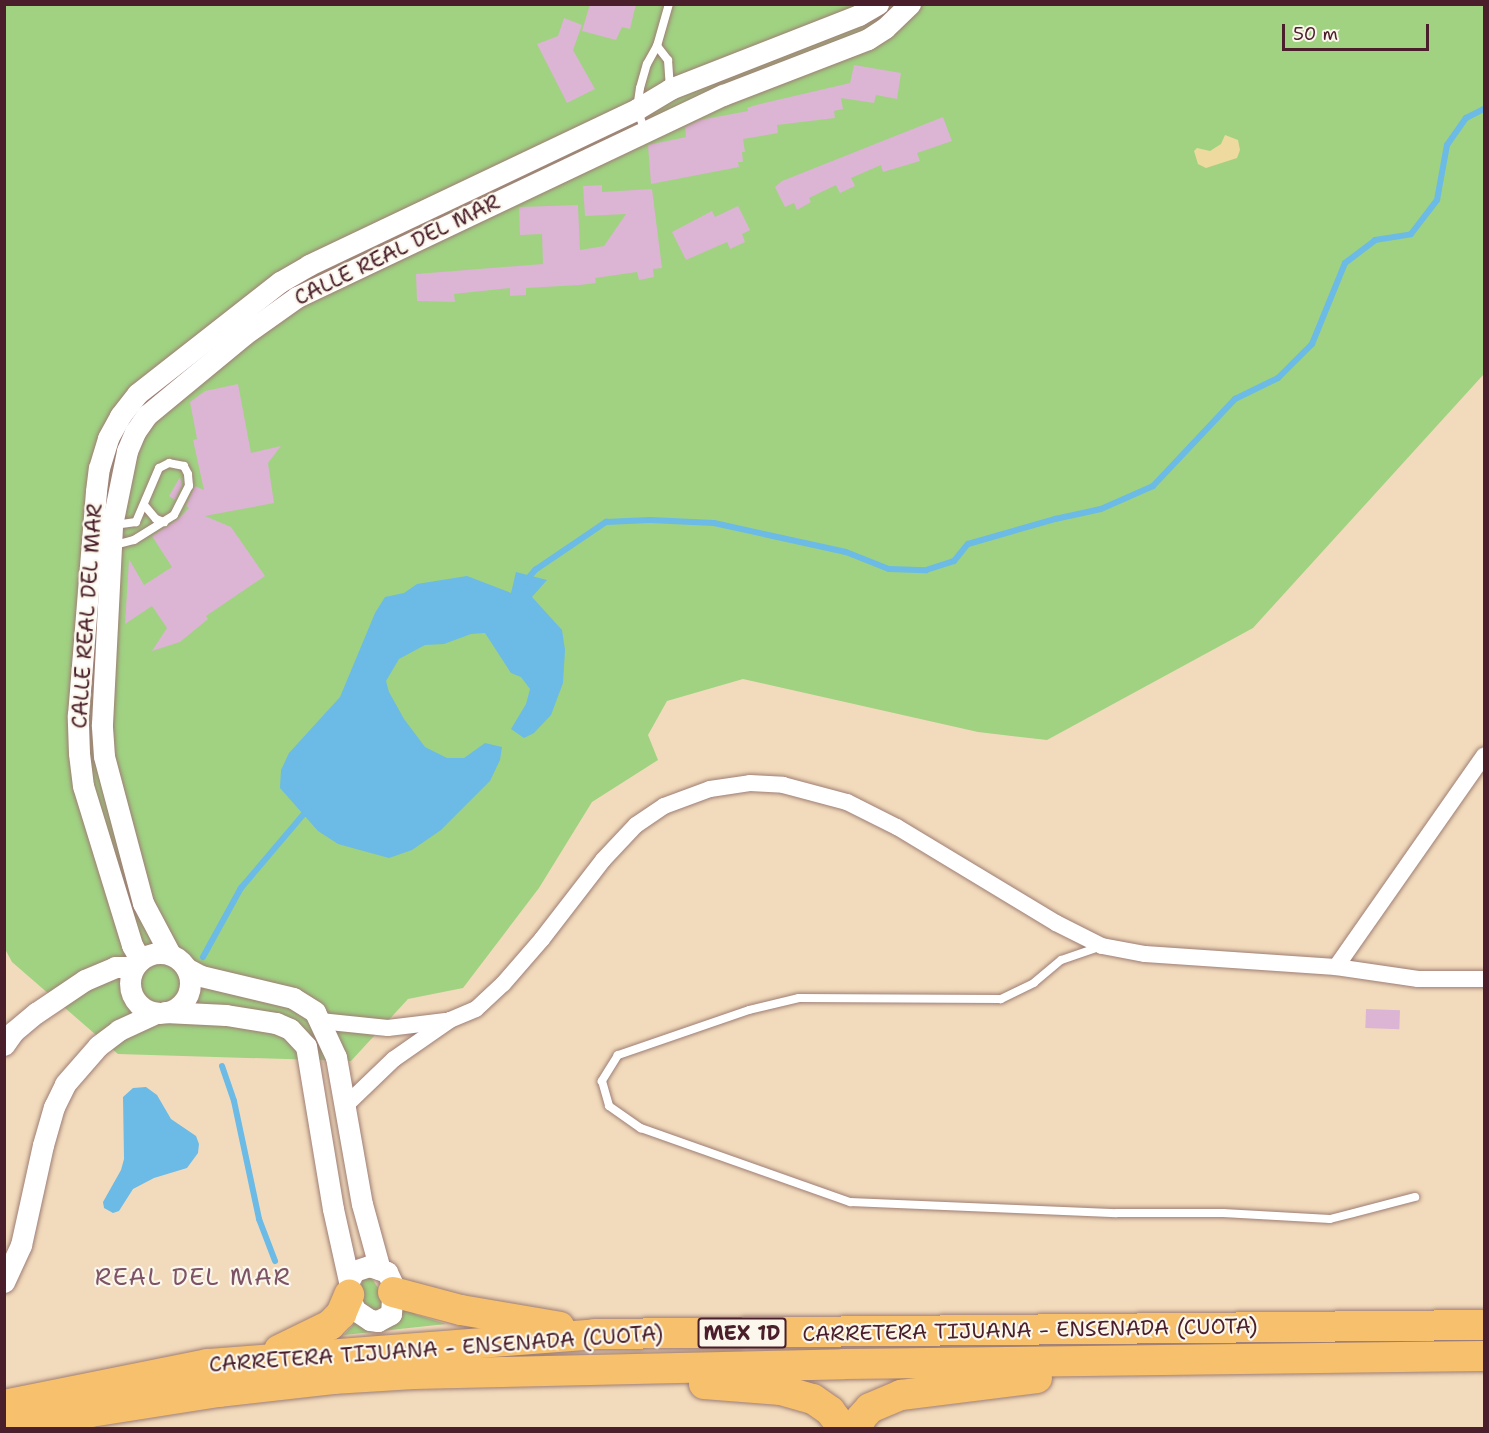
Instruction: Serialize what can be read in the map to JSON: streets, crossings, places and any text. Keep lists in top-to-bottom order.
{
  "streets": {
    "highway": ["CARRETERA TIJUANA - ENSENADA (CUOTA)", "MEX 1D"],
    "street": ["CALLE REAL DEL MAR"]
  },
  "districts": ["REAL DEL MAR"],
  "scale_bar": "50 m"
}
